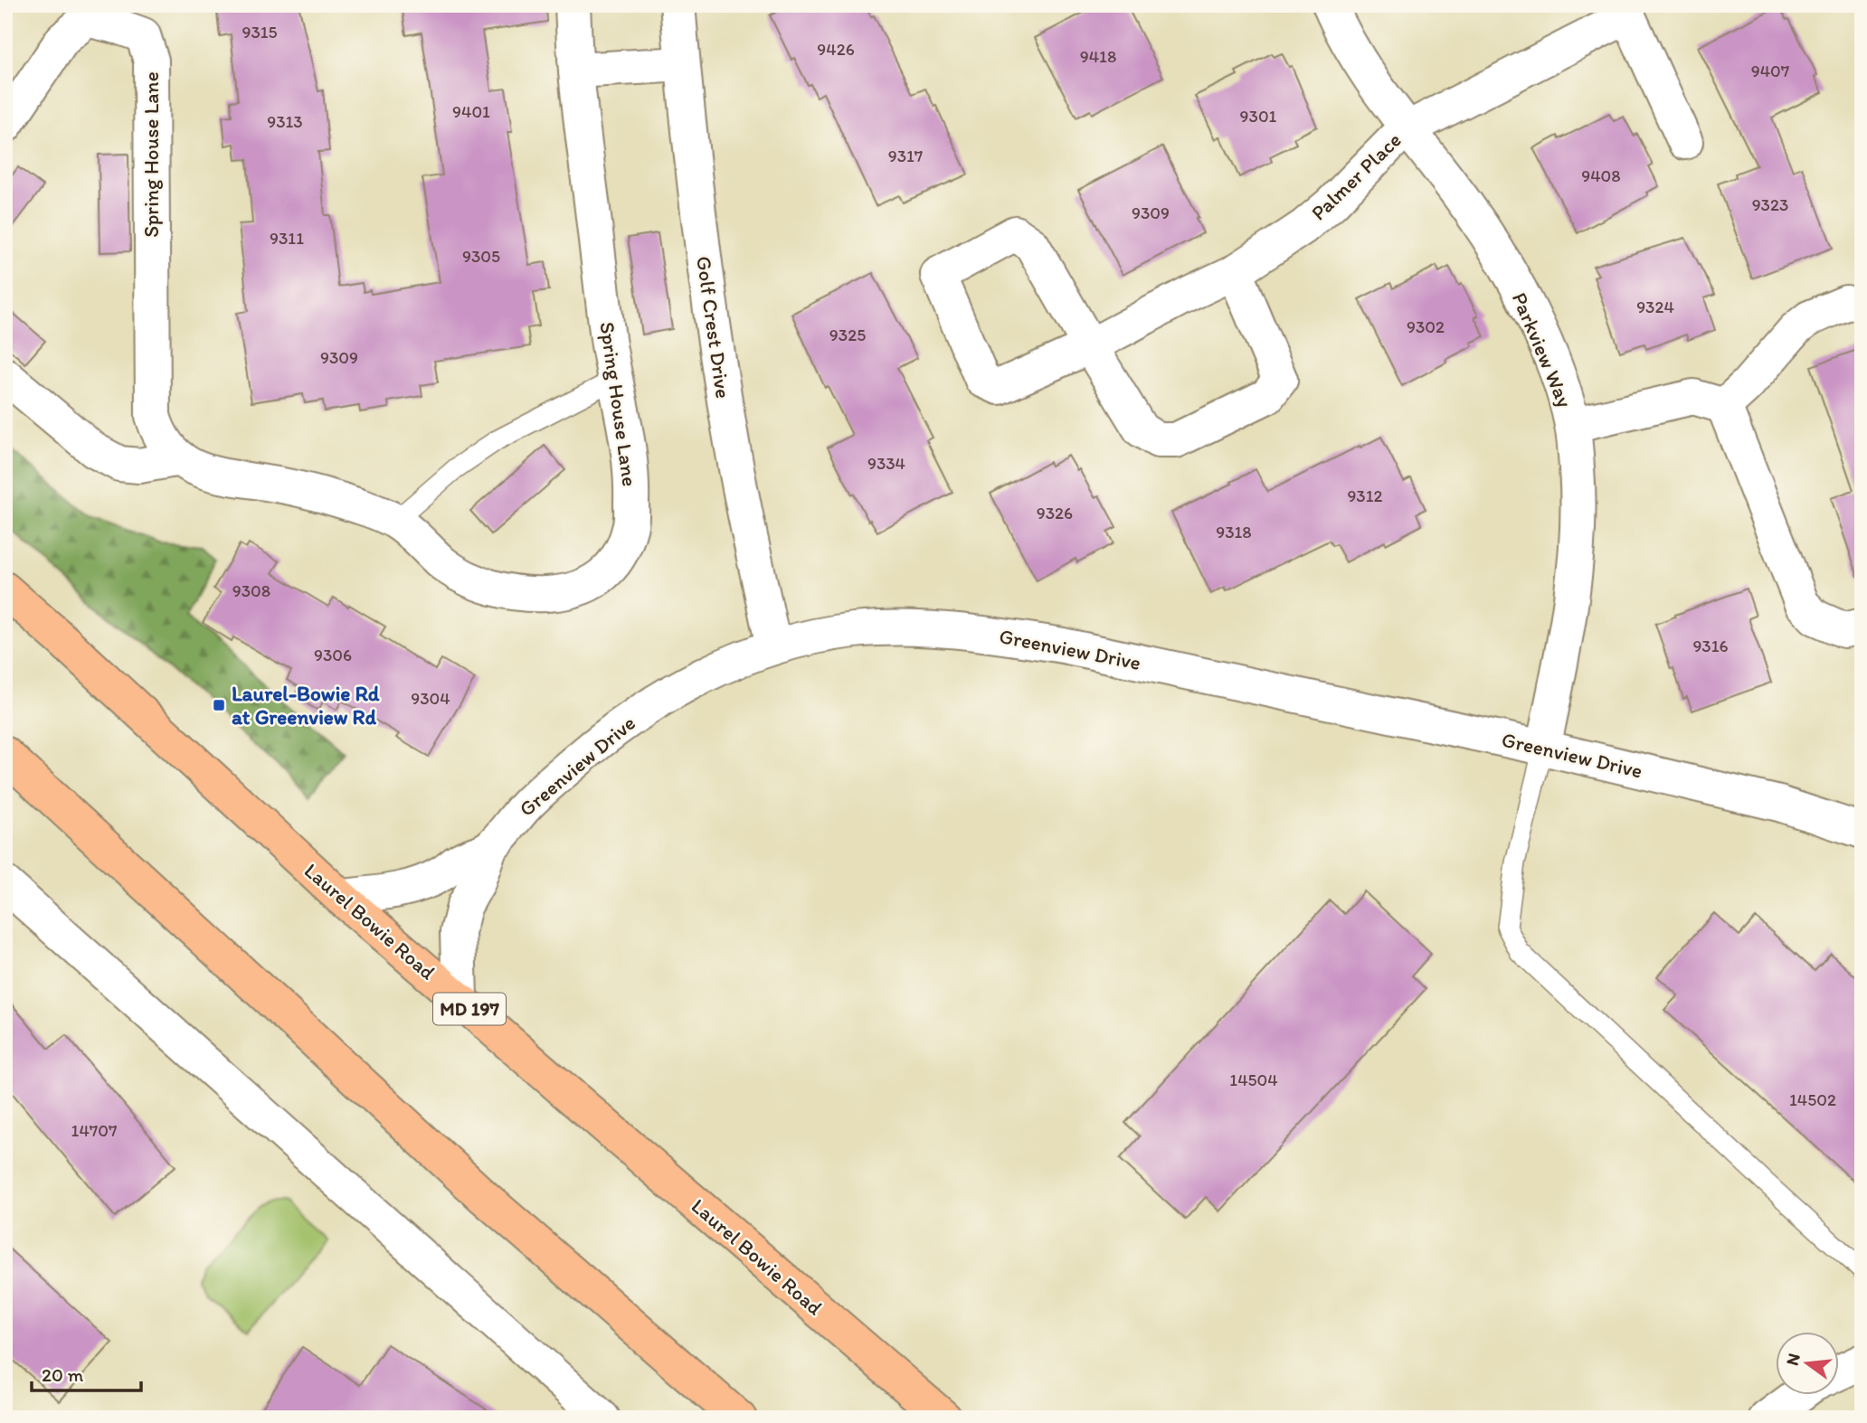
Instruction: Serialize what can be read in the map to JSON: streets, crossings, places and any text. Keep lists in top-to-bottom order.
{
  "streets": {
    "main road": ["Laurel Bowie Road", "MD 197"],
    "street": [
      "Spring House Lane",
      "Palmer Place",
      "Golf Crest Drive",
      "Parkview Way",
      "Greenview Drive"
    ]
  },
  "crossings": [
    ["Palmer Place", "Parkview Way"],
    ["Golf Crest Drive", "Greenview Drive"],
    ["Parkview Way", "Greenview Drive"],
    ["Greenview Drive", "Laurel Bowie Road"]
  ],
  "places": {
    "transit": ["Laurel-Bowie Rd at Greenview Rd"]
  },
  "house_numbers": [
    "9315",
    "9426",
    "9418",
    "9407",
    "9401",
    "9301",
    "9313",
    "9317",
    "9408",
    "9323",
    "9309",
    "9311",
    "9305",
    "9324",
    "9302",
    "9325",
    "9309",
    "9334",
    "9312",
    "9326",
    "9318",
    "9308",
    "9316",
    "9306",
    "9304",
    "14504",
    "14502",
    "14707"
  ],
  "scale_bar": "20 m",
  "north": "left"
}
